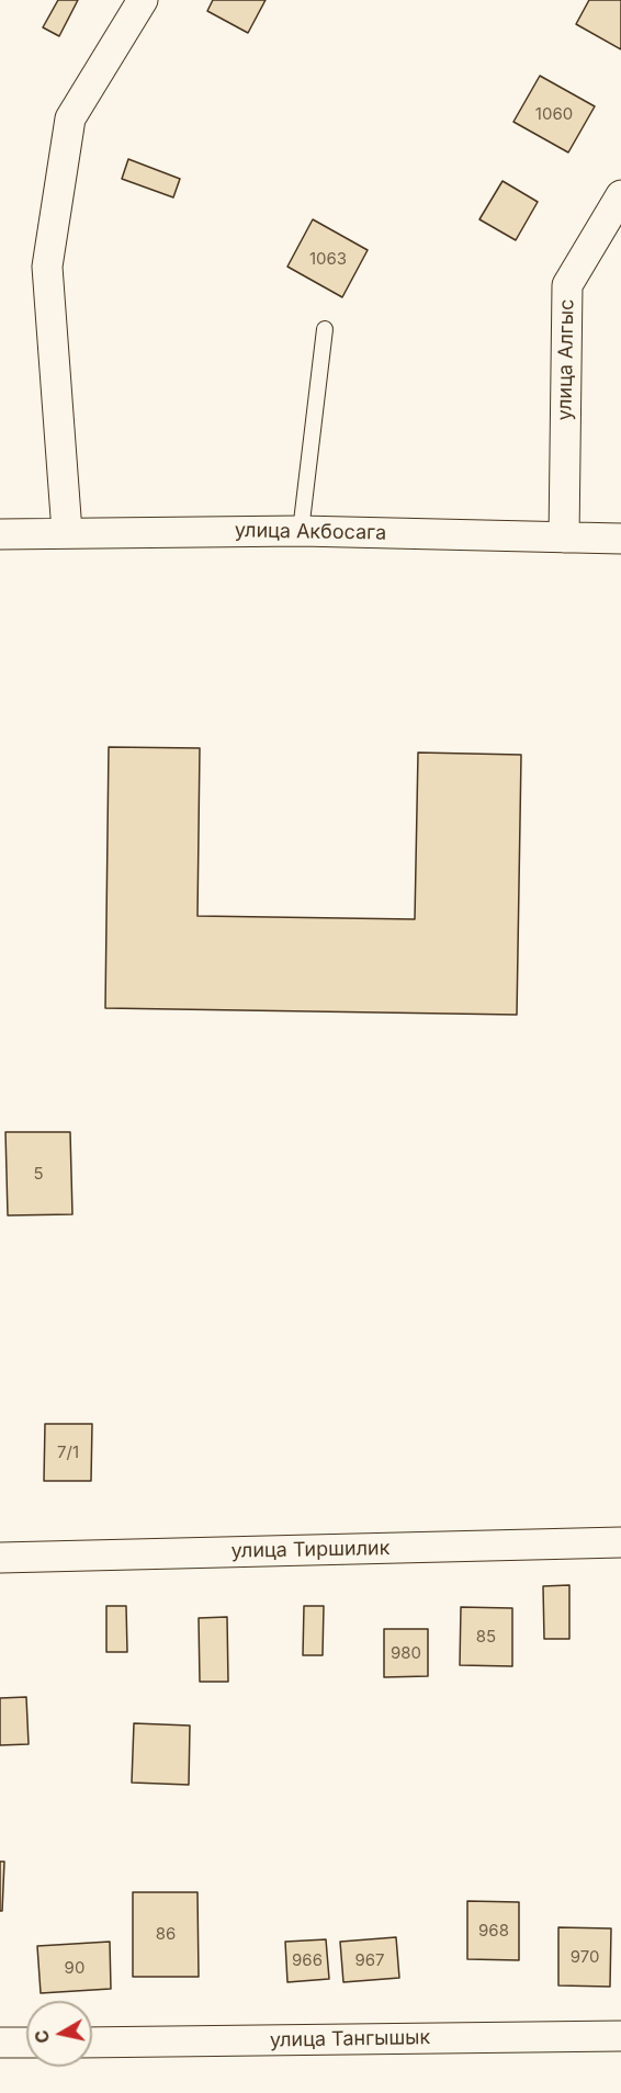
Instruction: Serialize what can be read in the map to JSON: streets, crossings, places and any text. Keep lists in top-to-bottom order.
{
  "streets": {
    "street": [
      "улица Алгыс",
      "улица Акбосага",
      "улица Тиршилик",
      "улица Тангышык"
    ]
  },
  "crossings": [
    ["улица Алгыс", "улица Акбосага"]
  ],
  "house_numbers": [
    "1060",
    "1063",
    "5",
    "7/1",
    "85",
    "980",
    "968",
    "86",
    "970",
    "966",
    "967",
    "90"
  ],
  "north": "left"
}
